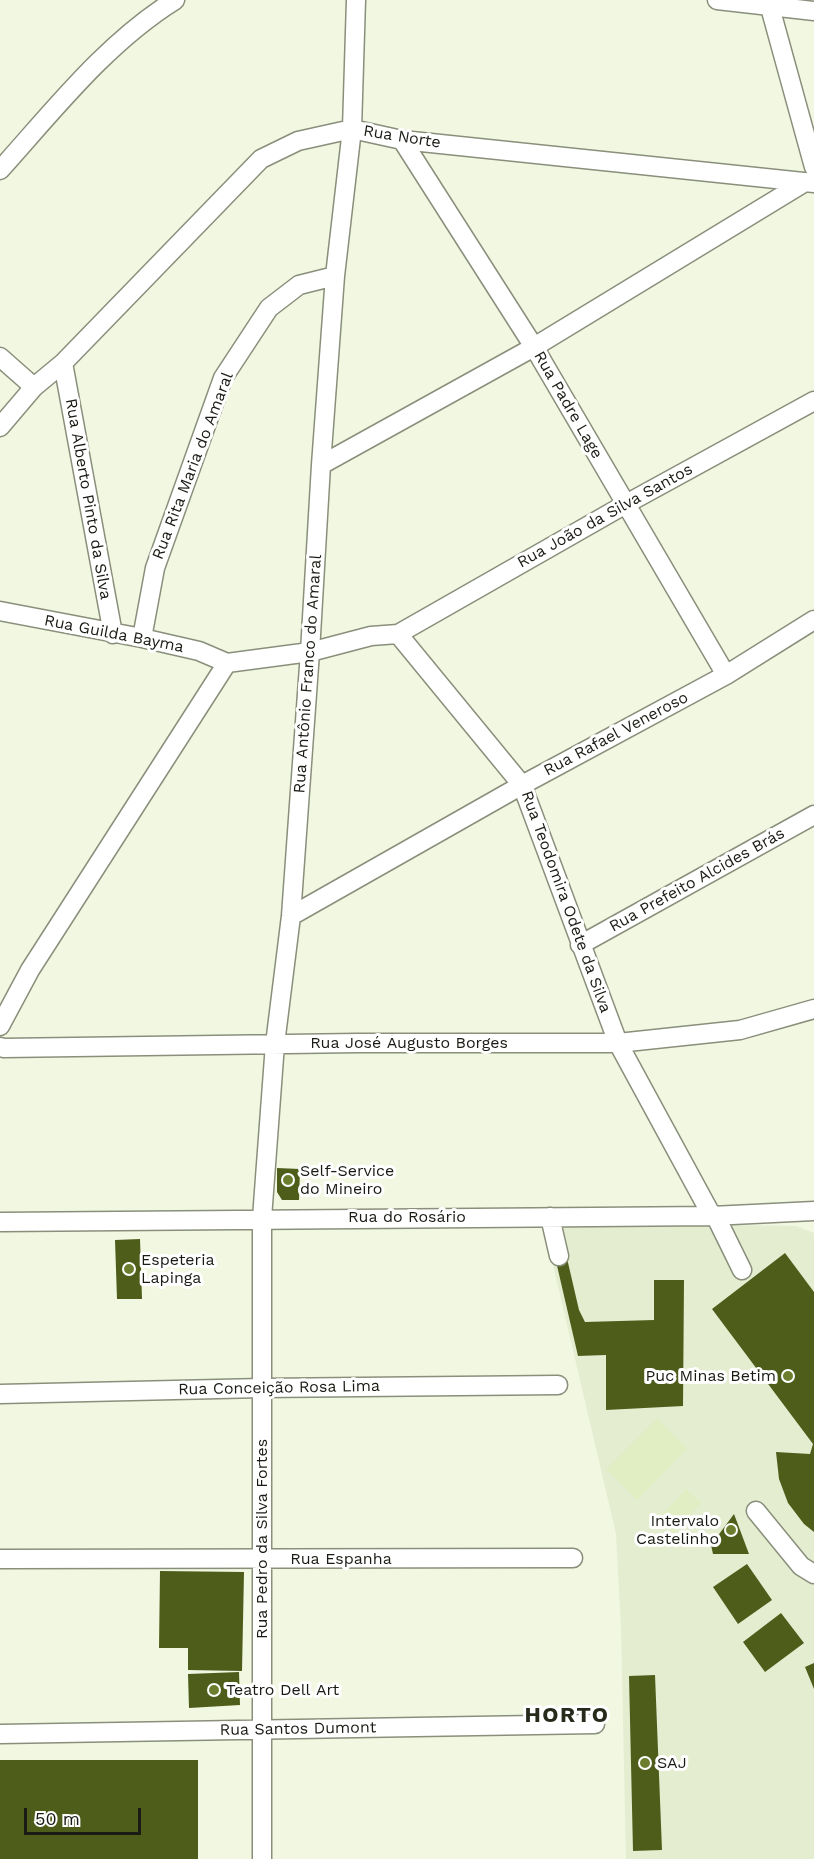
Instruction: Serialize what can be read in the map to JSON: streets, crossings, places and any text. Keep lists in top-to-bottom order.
{
  "streets": {
    "street": [
      "Rua Norte",
      "Rua Padre Lage",
      "Rua Rita Maria do Amaral",
      "Rua Alberto Pinto da Silva",
      "Rua João da Silva Santos",
      "Rua Guilda Bayma",
      "Rua Antônio Franco do Amaral",
      "Rua Rafael Veneroso",
      "Rua Prefeito Alcides Brás",
      "Rua Teodomira Odete da Silva",
      "Rua José Augusto Borges",
      "Rua do Rosário",
      "Rua Conceição Rosa Lima",
      "Rua Pedro da Silva Fortes",
      "Rua Espanha",
      "Rua Santos Dumont"
    ]
  },
  "crossings": [
    ["Rua Norte", "Rua Padre Lage"],
    ["Rua Norte", "Rua Alberto Pinto da Silva"],
    ["Rua Norte", "Rua Antônio Franco do Amaral"],
    ["Rua Padre Lage", "Rua João da Silva Santos"],
    ["Rua Padre Lage", "Rua Rafael Veneroso"],
    ["Rua Rita Maria do Amaral", "Rua Guilda Bayma"],
    ["Rua Rita Maria do Amaral", "Rua Antônio Franco do Amaral"],
    ["Rua Alberto Pinto da Silva", "Rua Guilda Bayma"],
    ["Rua João da Silva Santos", "Rua Teodomira Odete da Silva"],
    ["Rua Antônio Franco do Amaral", "Rua Rafael Veneroso"],
    ["Rua Antônio Franco do Amaral", "Rua José Augusto Borges"],
    ["Rua Antônio Franco do Amaral", "Rua do Rosário"],
    ["Rua Antônio Franco do Amaral", "Rua Pedro da Silva Fortes"],
    ["Rua Rafael Veneroso", "Rua Teodomira Odete da Silva"],
    ["Rua Prefeito Alcides Brás", "Rua Teodomira Odete da Silva"],
    ["Rua Teodomira Odete da Silva", "Rua José Augusto Borges"],
    ["Rua Teodomira Odete da Silva", "Rua do Rosário"],
    ["Rua do Rosário", "Rua Pedro da Silva Fortes"],
    ["Rua Conceição Rosa Lima", "Rua Pedro da Silva Fortes"],
    ["Rua Pedro da Silva Fortes", "Rua Espanha"],
    ["Rua Pedro da Silva Fortes", "Rua Santos Dumont"]
  ],
  "districts": ["HORTO"],
  "places": [
    "Self-Service do Mineiro",
    "Espeteria Lapinga",
    "Puc Minas Betim",
    "Intervalo Castelinho",
    "Teatro Dell Art",
    "SAJ"
  ],
  "scale_bar": "50 m"
}
